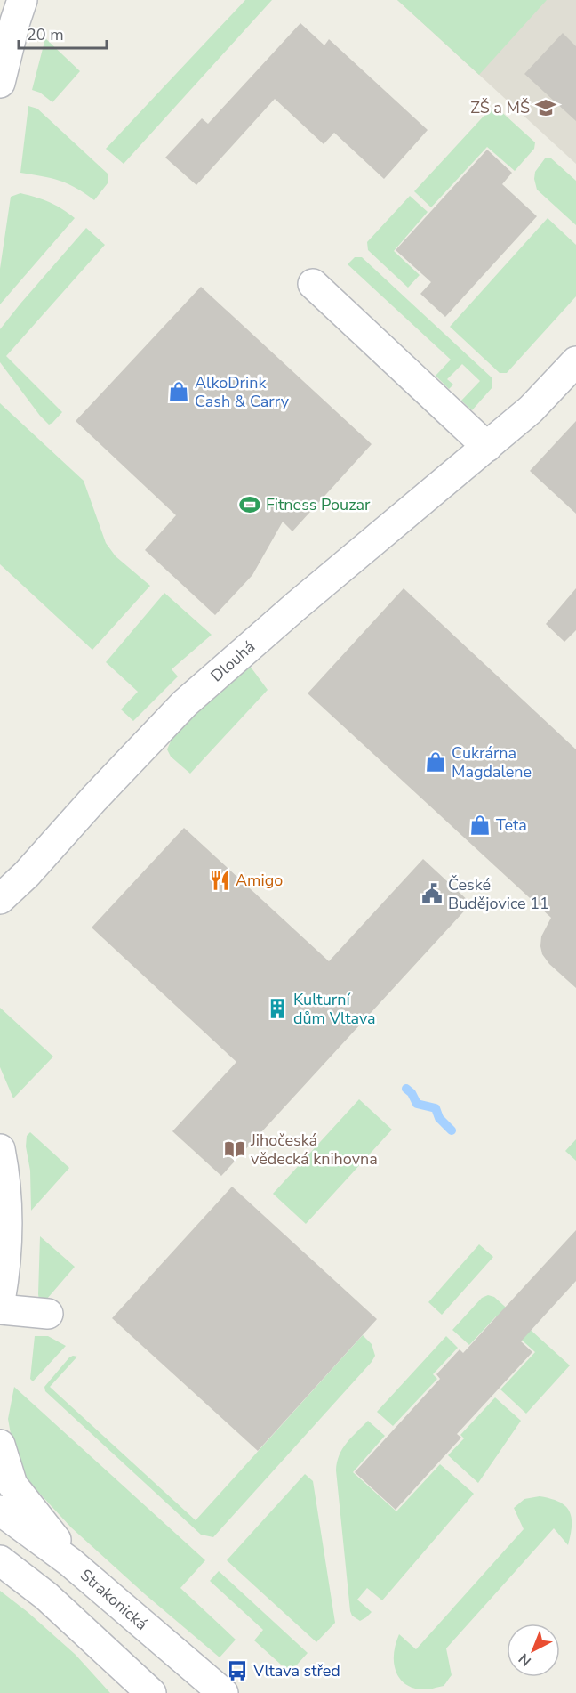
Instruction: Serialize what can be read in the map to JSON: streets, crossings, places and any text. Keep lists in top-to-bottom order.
{
  "streets": {
    "street": ["Dlouhá", "Strakonická"]
  },
  "places": {
    "school or university": ["ZŠ a MŠ"],
    "shop": ["AlkoDrink Cash & Carry", "Cukrárna Magdalene", "Teta"],
    "sports": ["Fitness Pouzar"],
    "restaurant": ["Amigo"],
    "public building": ["České Budějovice 11"],
    "building": ["Kulturní dům Vltava"],
    "library": ["Jihočeská vědecká knihovna"],
    "bus stop": ["Vltava střed"]
  },
  "scale_bar": "20 m",
  "north": "bottom left"
}
